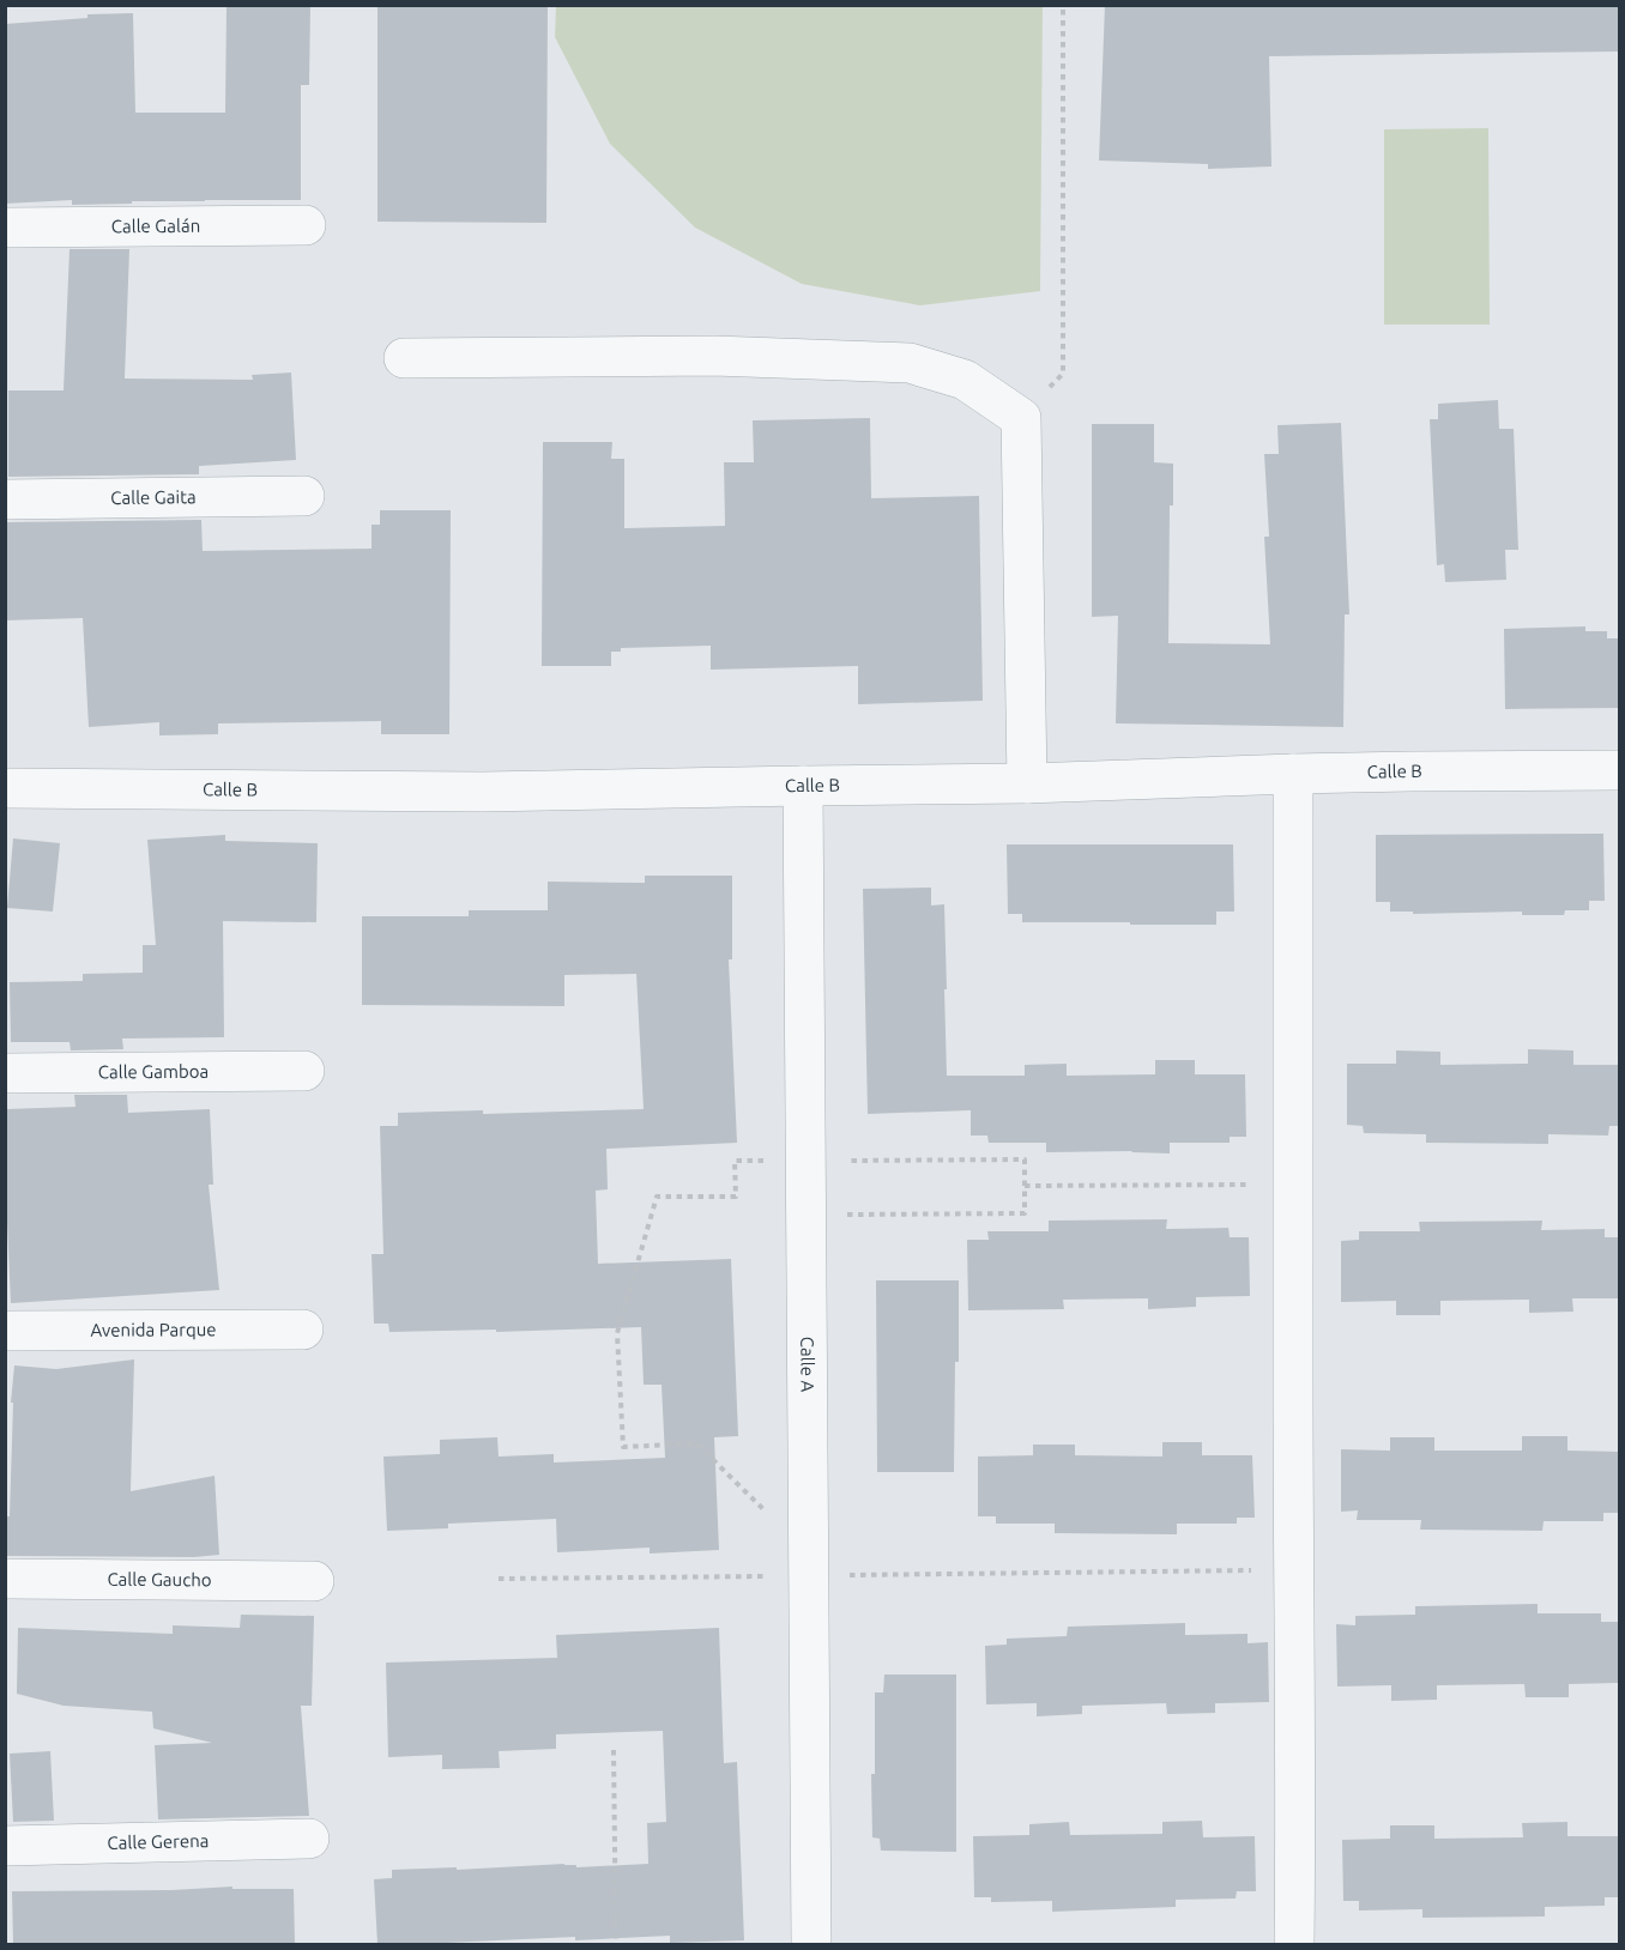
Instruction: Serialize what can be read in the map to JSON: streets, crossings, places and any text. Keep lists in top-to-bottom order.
{
  "streets": {
    "street": [
      "Calle Galán",
      "Calle Gaita",
      "Calle B",
      "Calle Gamboa",
      "Avenida Parque",
      "Calle A",
      "Calle Gaucho",
      "Calle Gerena"
    ]
  },
  "crossings": [
    ["Calle B", "Calle A"]
  ]
}
